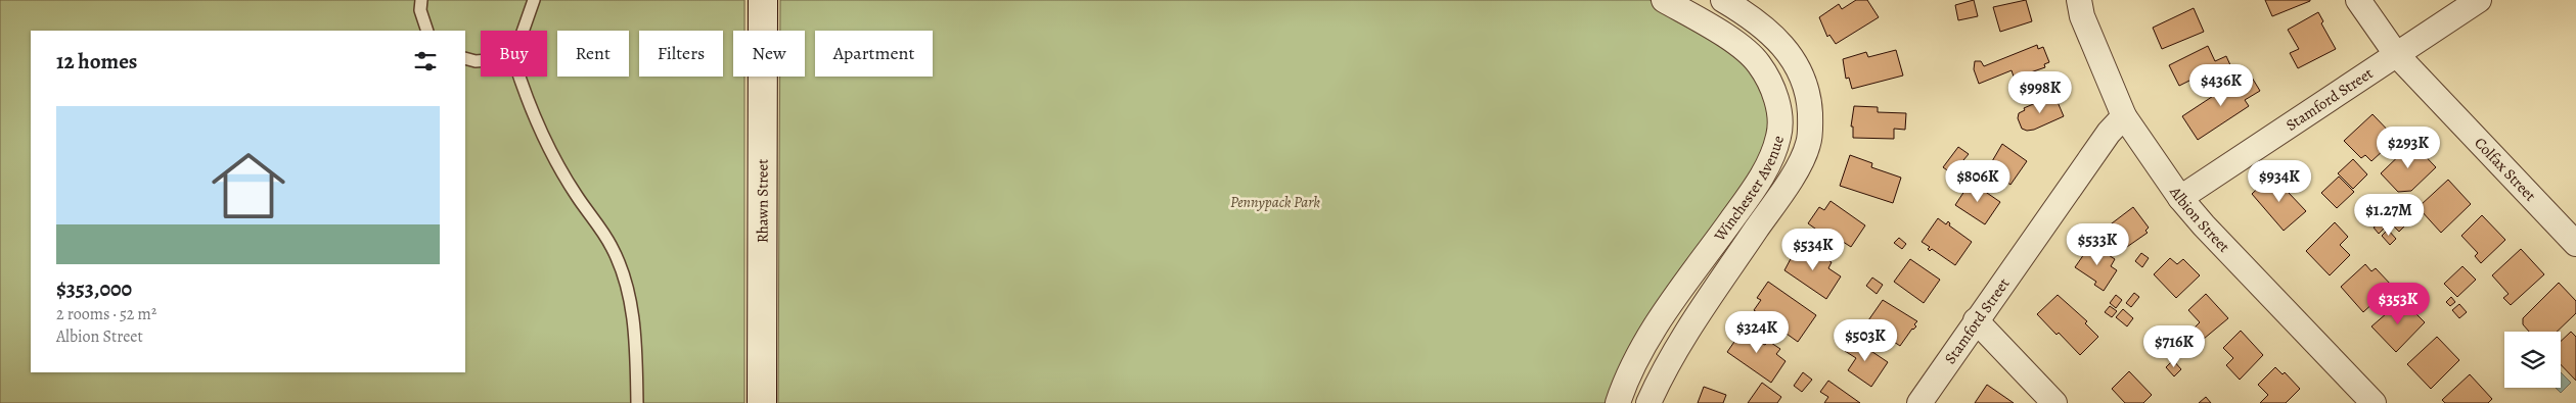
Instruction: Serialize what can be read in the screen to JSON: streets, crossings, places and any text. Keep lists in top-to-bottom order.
{
  "streets": {
    "main road": ["Rhawn Street"],
    "street": [
      "Stamford Street",
      "Colfax Street",
      "Winchester Avenue",
      "Albion Street"
    ]
  },
  "crossings": [
    ["Stamford Street", "Colfax Street"],
    ["Stamford Street", "Albion Street"]
  ],
  "parks": ["Pennypack Park"],
  "page": {
    "chip": [
      "Buy",
      "Rent",
      "Filters",
      "New",
      "Apartment"
    ],
    "heading": "12 homes",
    "price": [
      "$436K",
      "$998K",
      "$293K",
      "$806K",
      "$934K",
      "$1.27M",
      "$533K",
      "$534K",
      "$353K",
      "$324K",
      "$503K",
      "$716K"
    ],
    "list": [
      {
        "name": "$353,000",
        "note": "2 rooms · 52 m² · Albion Street"
      }
    ]
  }
}
